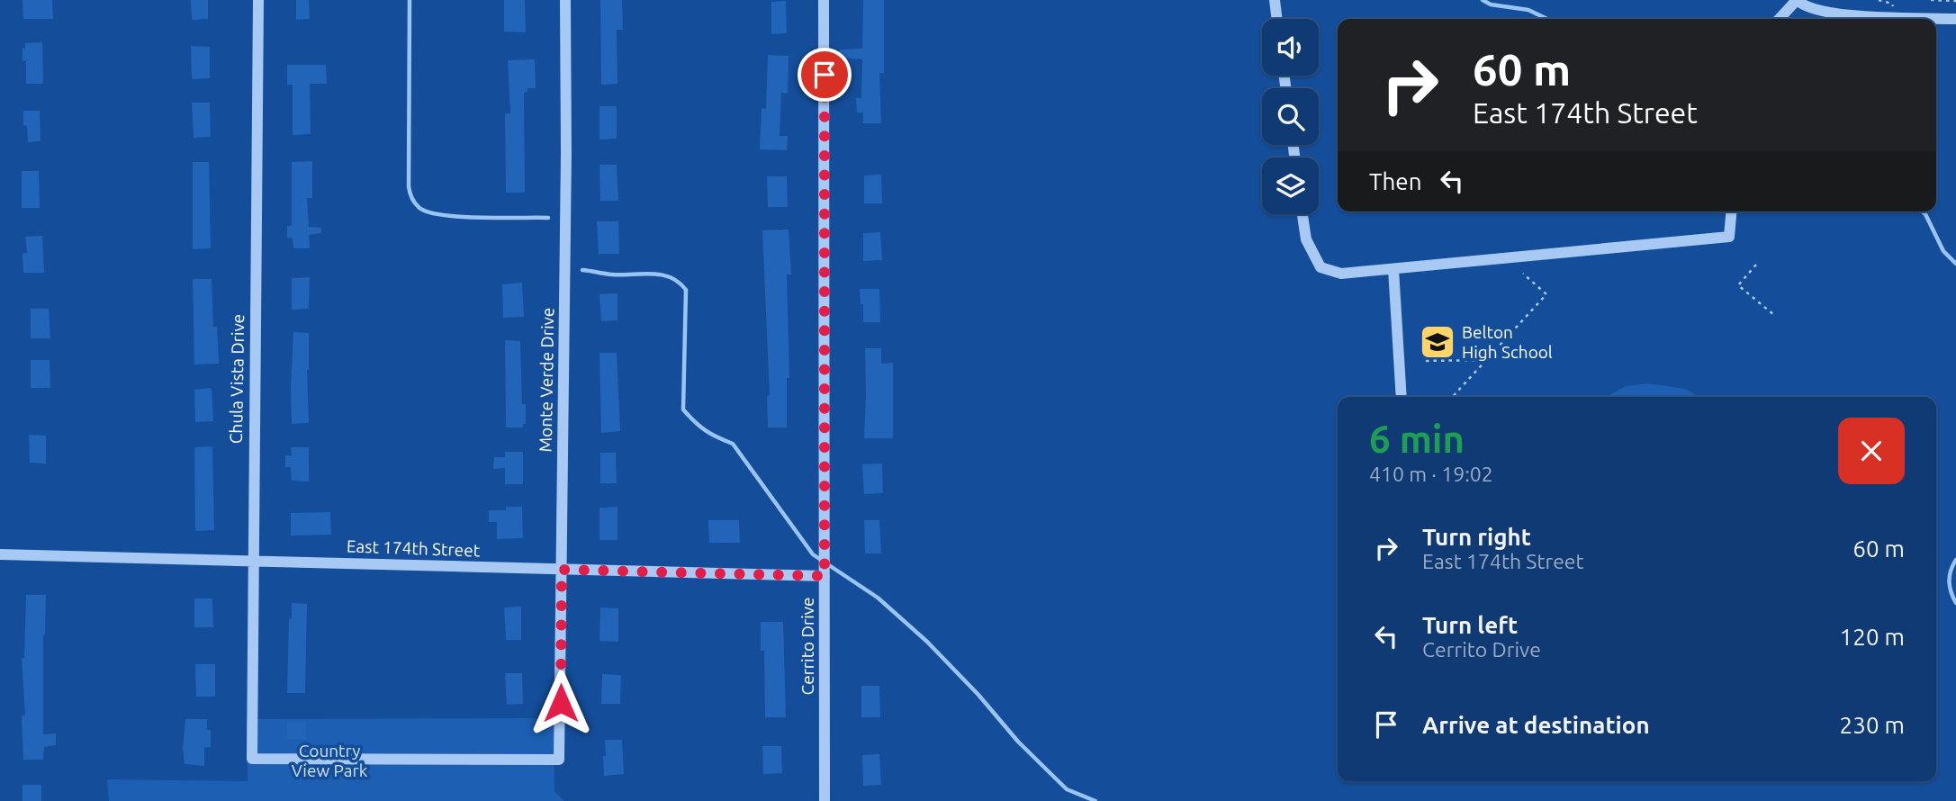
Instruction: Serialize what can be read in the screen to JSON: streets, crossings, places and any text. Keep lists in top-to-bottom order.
{
  "streets": {
    "street": [
      "Chula Vista Drive",
      "Monte Verde Drive",
      "East 174th Street",
      "Cerrito Drive"
    ]
  },
  "crossings": [
    ["Chula Vista Drive", "Monte Verde Drive"],
    ["Chula Vista Drive", "East 174th Street"],
    ["Monte Verde Drive", "East 174th Street"],
    ["East 174th Street", "Cerrito Drive"]
  ],
  "parks": ["Country View Park"],
  "places": {
    "school or university": ["Belton High School"]
  },
  "page": {
    "turn": ["60 m", "East 174th Street"],
    "then": "Then",
    "heading": ["6 min", "410 m · 19:02"],
    "list": [
      {
        "name": "Turn right",
        "note": "East 174th Street",
        "value": "60 m"
      },
      {
        "name": "Turn left",
        "note": "Cerrito Drive",
        "value": "120 m"
      },
      {
        "name": "Arrive at destination",
        "value": "230 m"
      }
    ]
  }
}
